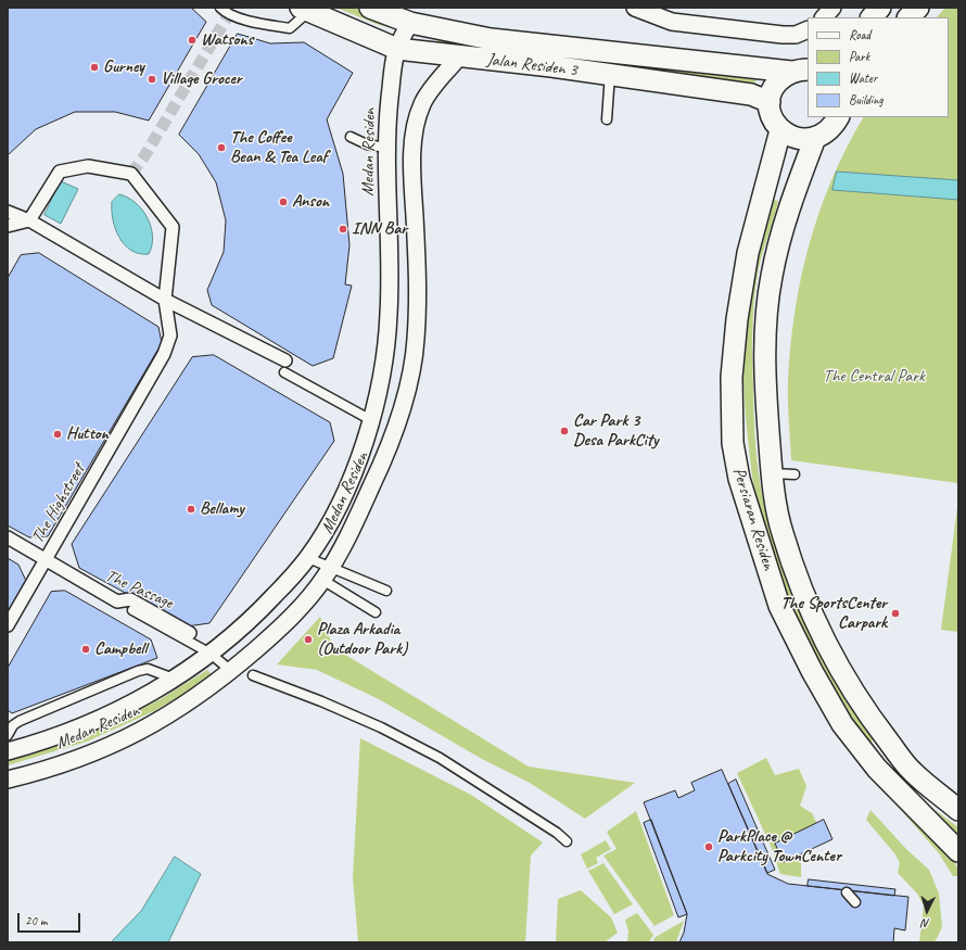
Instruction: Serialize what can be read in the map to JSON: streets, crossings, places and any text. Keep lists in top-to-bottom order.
{
  "streets": {
    "street": [
      "Jalan Residen 3",
      "Medan Residen",
      "The Highstreet",
      "Persiaran Residen",
      "The Passage"
    ]
  },
  "crossings": [
    ["Jalan Residen 3", "Medan Residen"],
    ["The Highstreet", "The Passage"]
  ],
  "parks": ["The Central Park"],
  "places": [
    "Watsons",
    "Gurney",
    "Village Grocer",
    "The Coffee Bean & Tea Leaf",
    "Anson",
    "INN Bar",
    "Car Park 3 Desa ParkCity",
    "Hutton",
    "Bellamy",
    "The SportsCenter Carpark",
    "Plaza Arkadia (Outdoor Park)",
    "Campbell",
    "ParkPlace @ Parkcity TownCenter"
  ],
  "legend": [
    "Road",
    "Park",
    "Water",
    "Building"
  ],
  "scale_bar": "20 m",
  "north": "bottom"
}
